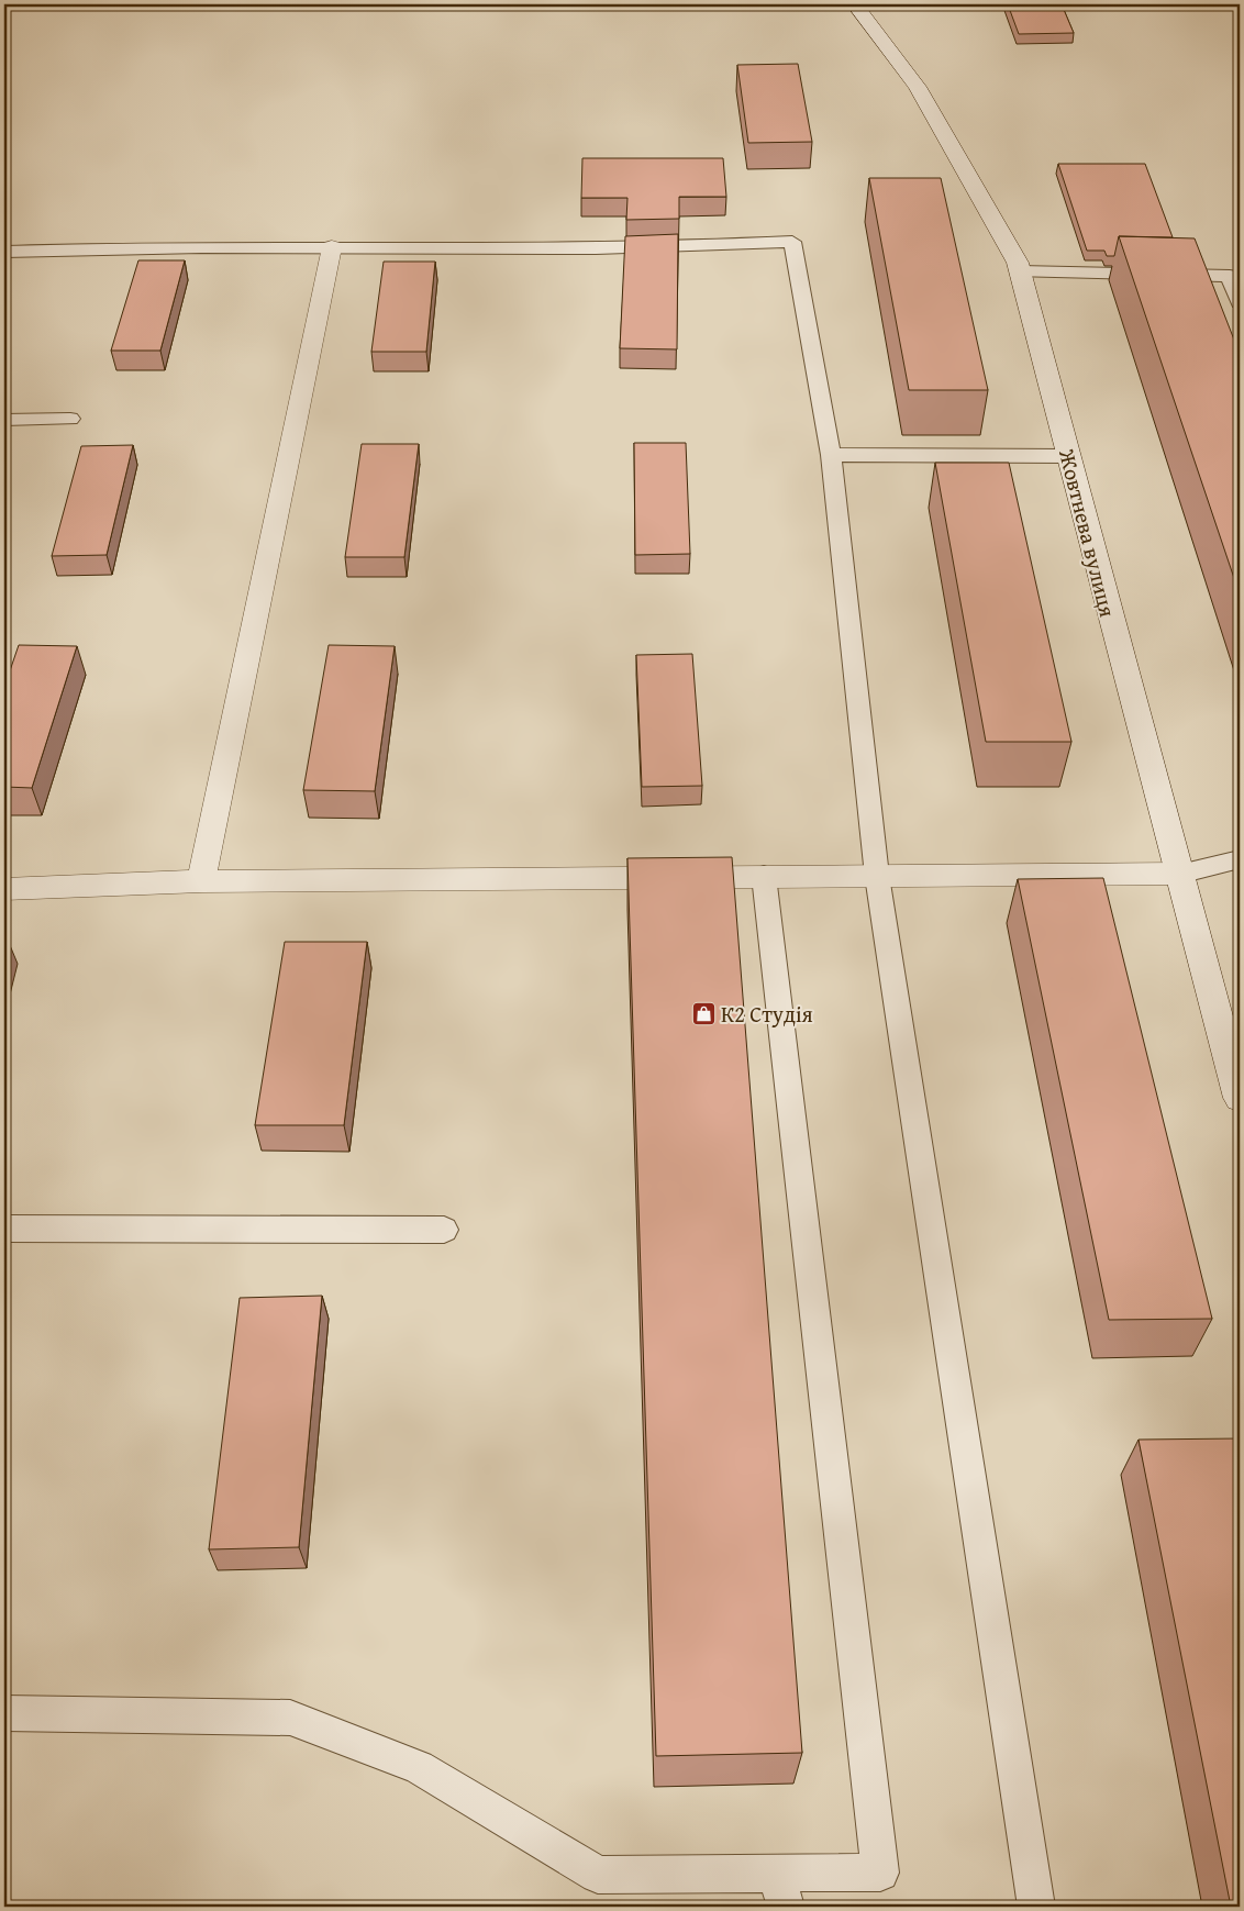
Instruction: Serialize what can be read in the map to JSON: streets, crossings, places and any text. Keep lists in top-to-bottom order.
{
  "streets": {
    "street": ["Жовтнева вулиця"]
  },
  "places": {
    "shop": ["К2 Студiя"]
  }
}
